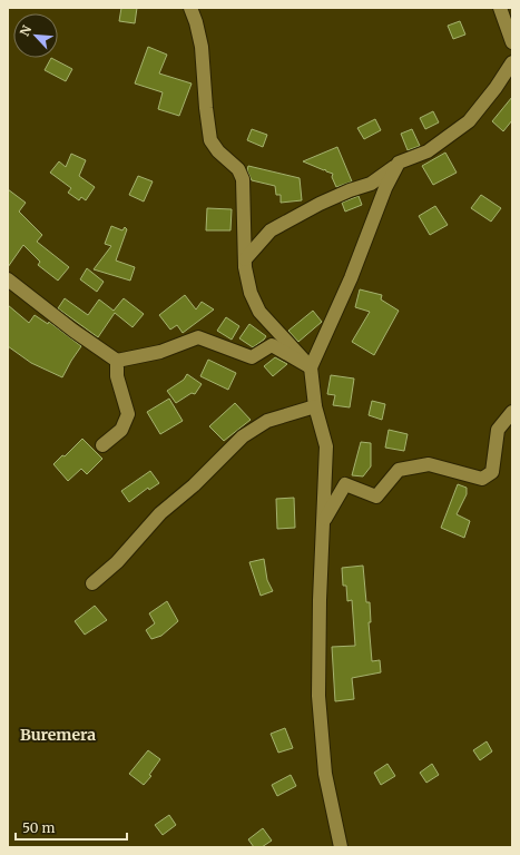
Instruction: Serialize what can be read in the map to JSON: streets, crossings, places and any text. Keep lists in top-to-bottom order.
{
  "districts": ["Buremera"],
  "scale_bar": "50 m",
  "north": "top left"
}
